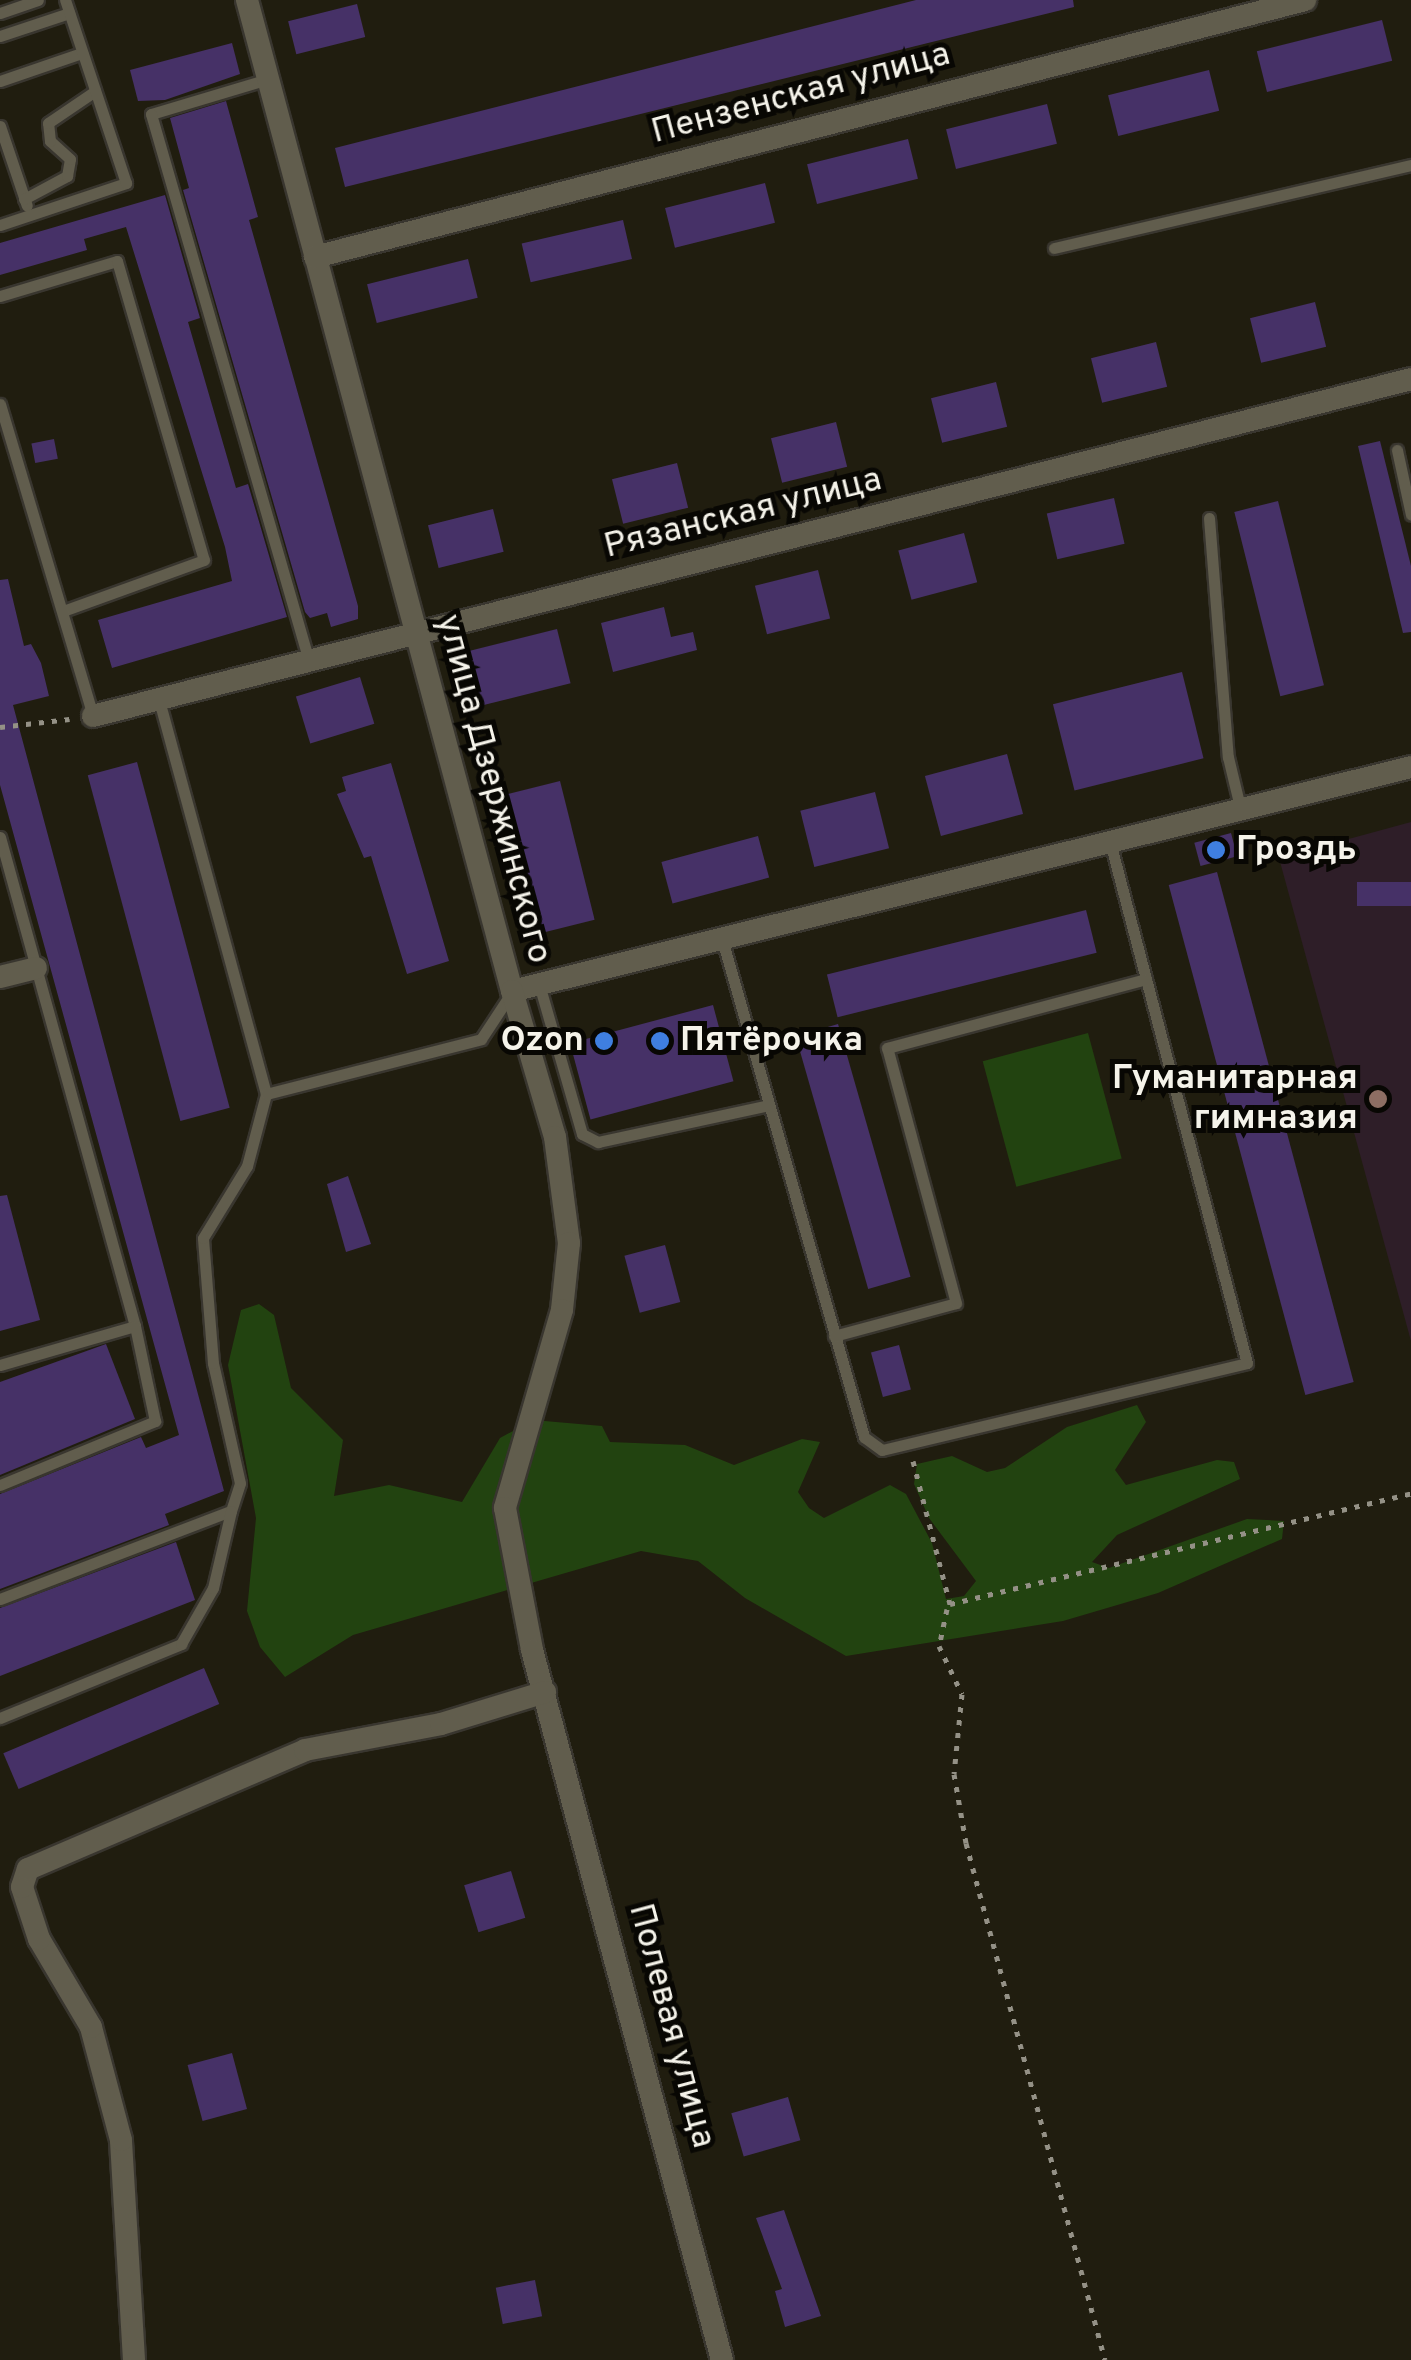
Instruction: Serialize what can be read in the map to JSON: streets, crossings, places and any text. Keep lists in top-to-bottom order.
{
  "streets": {
    "street": [
      "Пензенская улица",
      "Рязанская улица",
      "улица Дзержинского",
      "Полевая улица"
    ]
  },
  "crossings": [
    ["Пензенская улица", "улица Дзержинского"],
    ["Рязанская улица", "улица Дзержинского"],
    ["улица Дзержинского", "Полевая улица"]
  ],
  "places": [
    "Гроздь",
    "Ozon",
    "Пятёрочка",
    "Гуманитарная гимназия"
  ]
}
